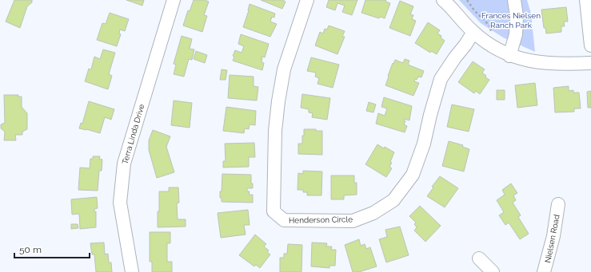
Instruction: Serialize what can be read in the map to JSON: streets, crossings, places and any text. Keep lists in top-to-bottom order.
{
  "streets": {
    "street": ["Terra Linda Drive", "Henderson Circle", "Nielsen Road"]
  },
  "parks": ["Frances Nielsen Ranch Park"],
  "scale_bar": "50 m"
}
